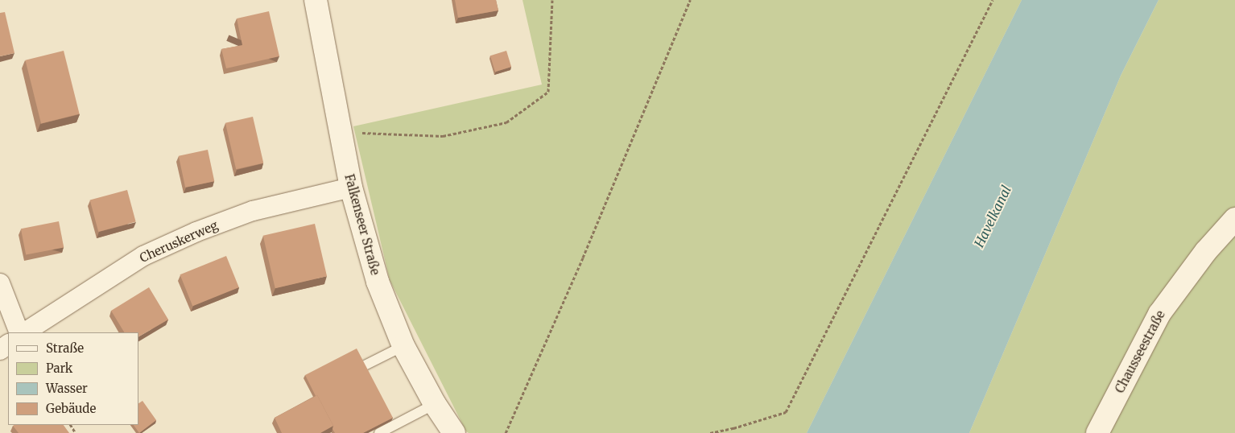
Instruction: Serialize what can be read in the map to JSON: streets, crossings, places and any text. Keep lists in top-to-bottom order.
{
  "streets": {
    "main road": ["Falkenseer Straße", "Chausseestraße"],
    "street": ["Cheruskerweg"]
  },
  "crossings": [
    ["Falkenseer Straße", "Cheruskerweg"]
  ],
  "water": ["Havelkanal"],
  "legend": [
    "Straße",
    "Park",
    "Wasser",
    "Gebäude"
  ]
}
